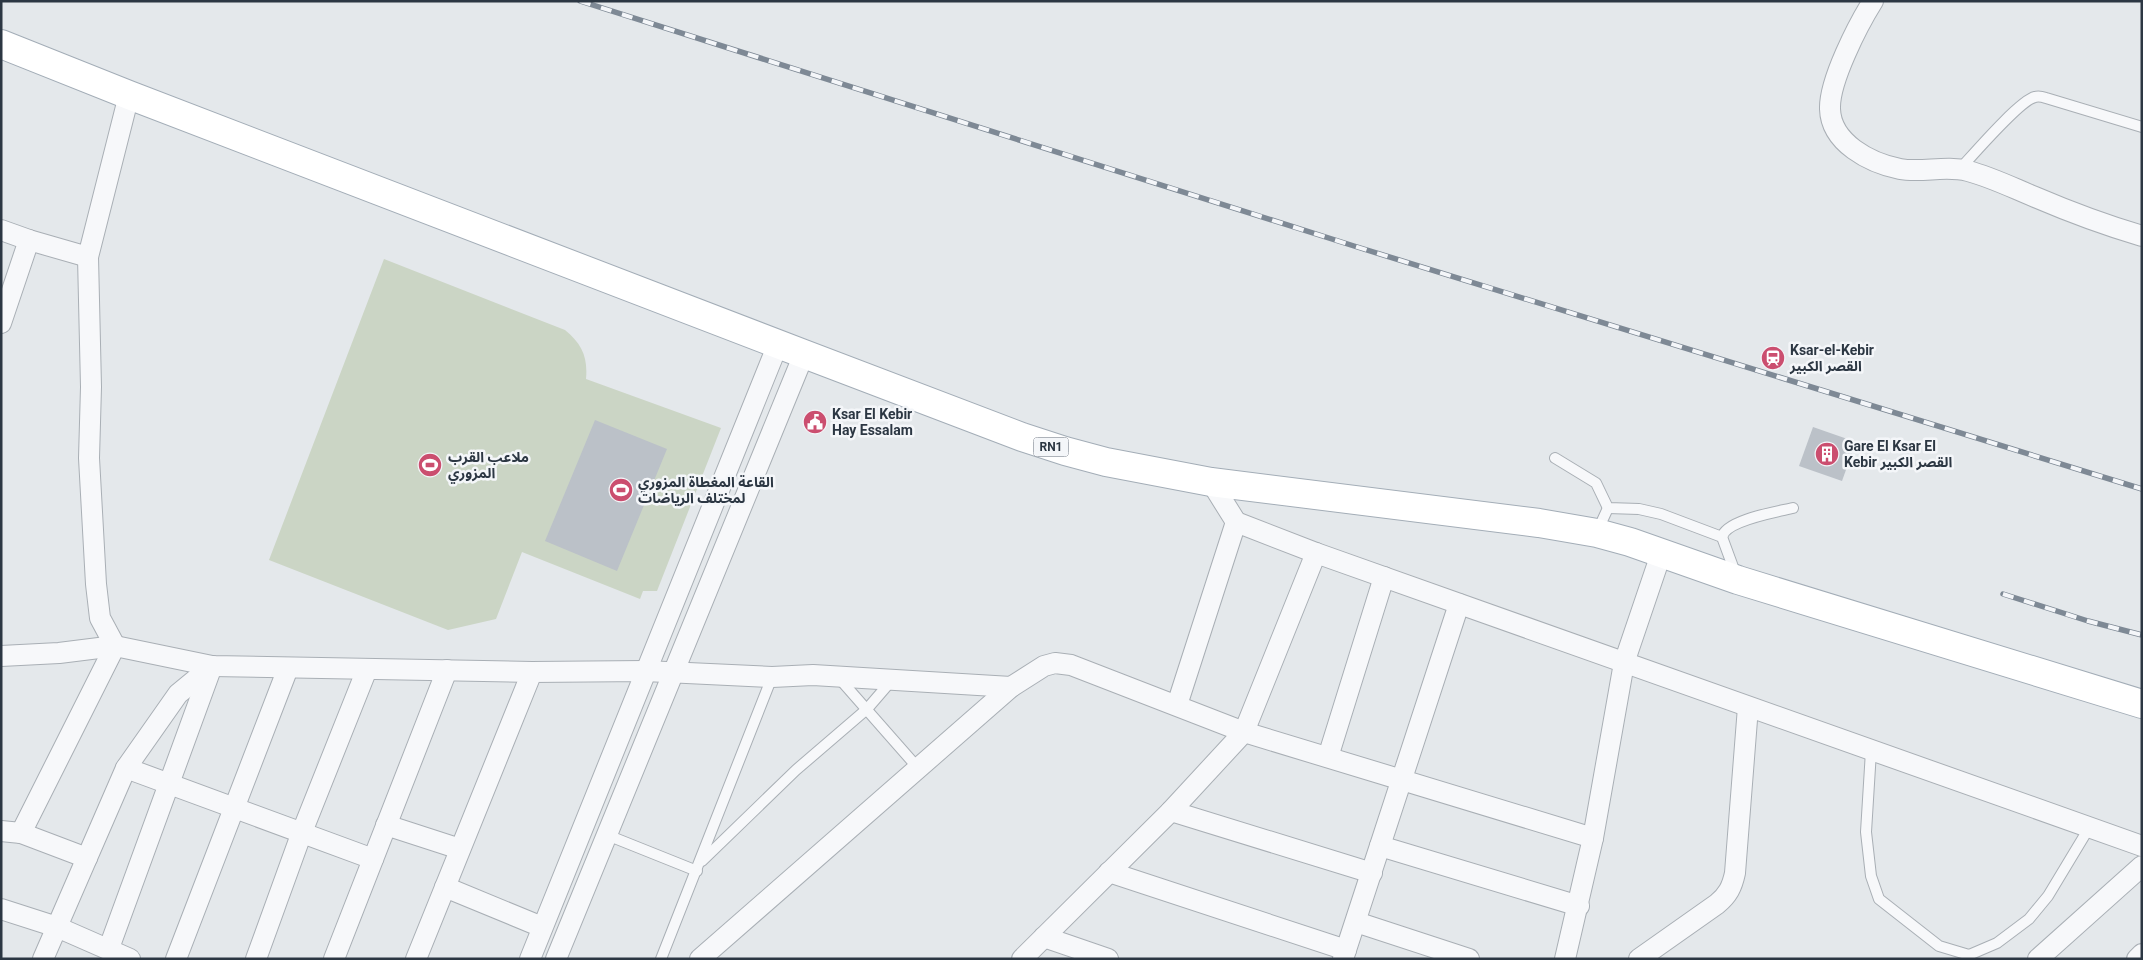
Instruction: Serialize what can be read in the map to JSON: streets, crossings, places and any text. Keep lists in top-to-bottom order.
{
  "streets": {
    "main road": ["RN1"]
  },
  "places": {
    "station": ["Ksar-el-Kebir القصر الكبير"],
    "public building": ["Ksar El Kebir Hay Essalam"],
    "building": ["Gare El Ksar El Kebir القصر الكبير"],
    "sports": ["ملاعب القرب المزوري", "القاعة المغطاة المزوري لمختلف الرياضات"]
  }
}
